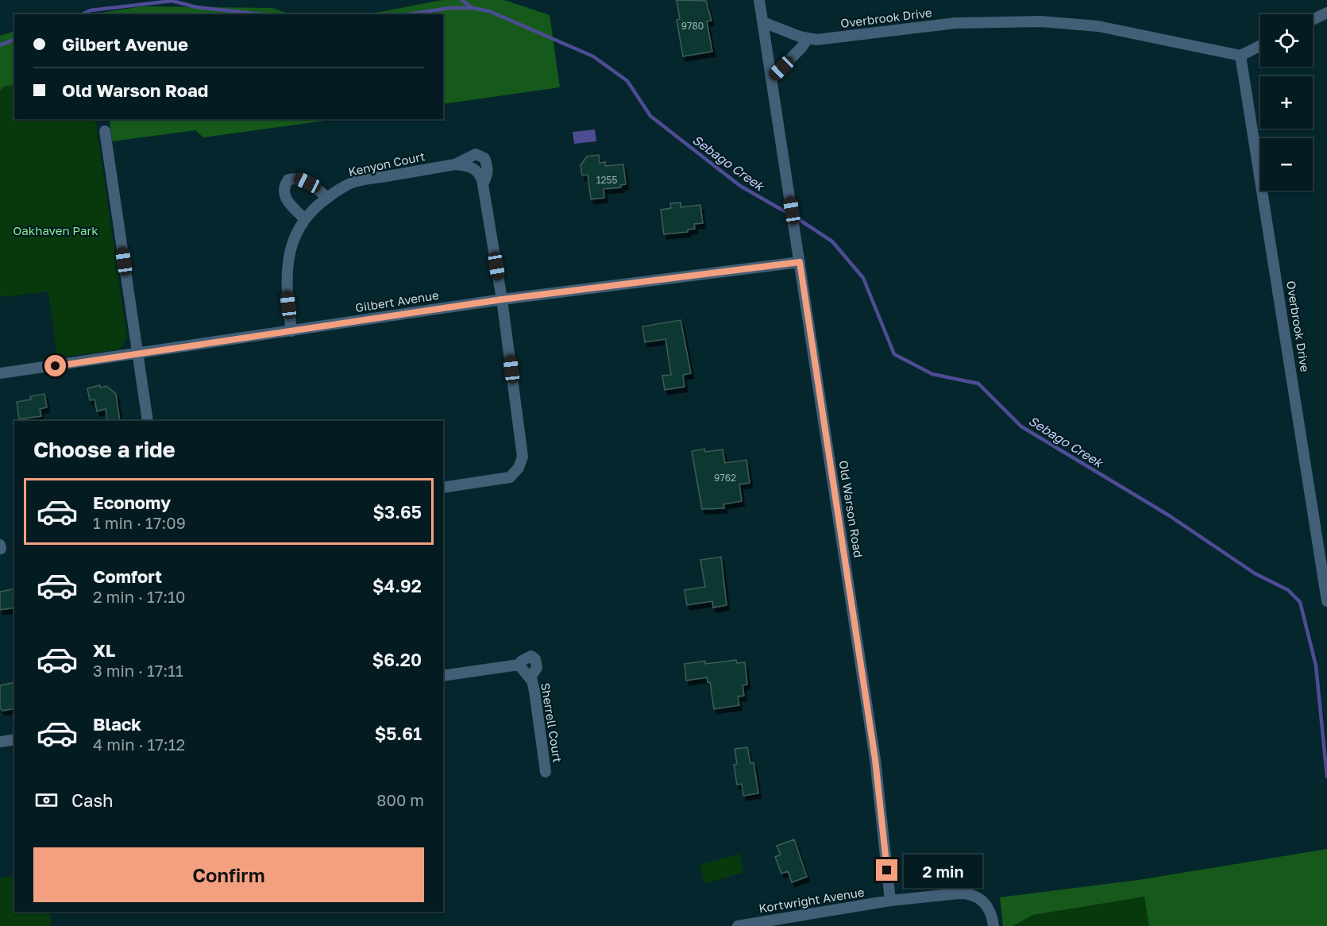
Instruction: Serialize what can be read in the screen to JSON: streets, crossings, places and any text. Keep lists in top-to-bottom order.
{
  "streets": {
    "street": [
      "Overbrook Drive",
      "Kenyon Court",
      "Gilbert Avenue",
      "Old Warson Road",
      "Sherrell Court",
      "Kortwright Avenue"
    ]
  },
  "crossings": [
    ["Overbrook Drive", "Old Warson Road"],
    ["Kenyon Court", "Gilbert Avenue"],
    ["Gilbert Avenue", "Old Warson Road"],
    ["Old Warson Road", "Kortwright Avenue"]
  ],
  "water": ["Sebago Creek"],
  "parks": ["Oakhaven Park"],
  "house_numbers": ["9780", "1255", "9762"],
  "page": {
    "map_buttons": ["+", "−"],
    "banner": ["Gilbert Avenue", "Old Warson Road"],
    "heading": "Choose a ride",
    "list": [
      {
        "name": "Economy",
        "note": "1 min · 17:09",
        "value": "$3.65"
      },
      {
        "name": "Comfort",
        "note": "2 min · 17:10",
        "value": "$4.92"
      },
      {
        "name": "XL",
        "note": "3 min · 17:11",
        "value": "$6.20"
      },
      {
        "name": "Black",
        "note": "4 min · 17:12",
        "value": "$5.61"
      }
    ],
    "pay": ["Cash", "800 m"],
    "buttons": "Confirm",
    "bubble": "2 min"
  }
}
